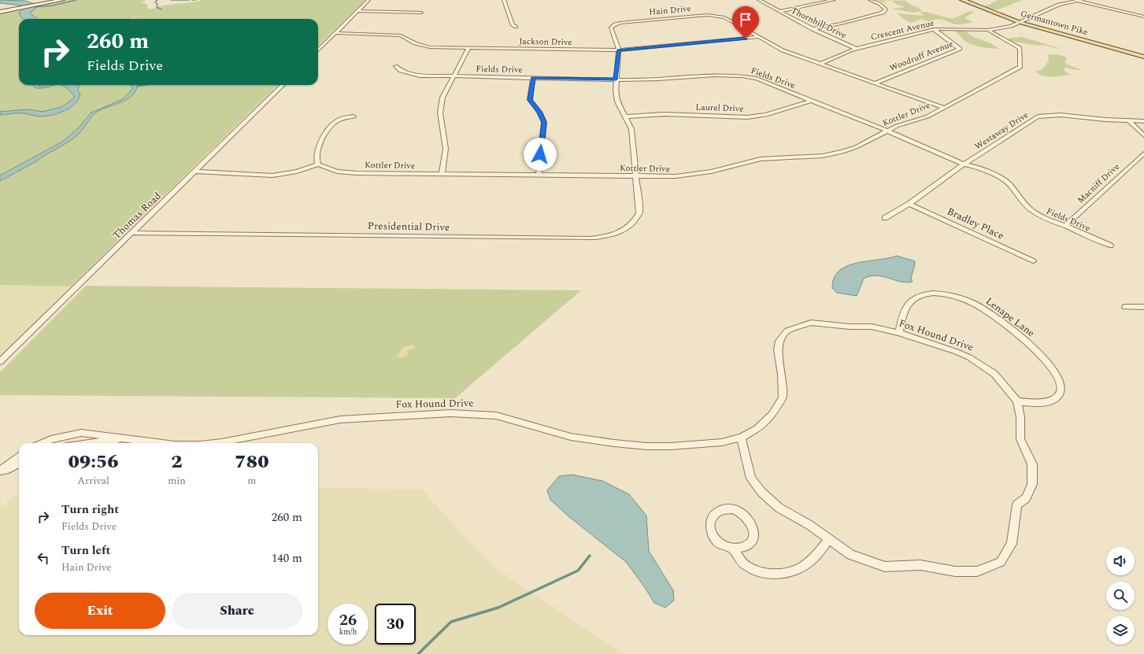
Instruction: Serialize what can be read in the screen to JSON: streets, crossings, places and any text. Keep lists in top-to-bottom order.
{
  "streets": {
    "main road": ["Germantown Pike"],
    "street": [
      "Hain Drive",
      "Thornhill Drive",
      "Crescent Avenue",
      "Jackson Drive",
      "Woodruff Avenue",
      "Fields Drive",
      "Laurel Drive",
      "Kottler Drive",
      "Westaway Drive",
      "Macniff Drive",
      "Thomas Road",
      "Bradley Place",
      "Presidential Drive",
      "Lenape Lane",
      "Fox Hound Drive"
    ]
  },
  "crossings": [
    ["Hain Drive", "Crescent Avenue"],
    ["Hain Drive", "Jackson Drive"],
    ["Hain Drive", "Woodruff Avenue"],
    ["Hain Drive", "Fields Drive"],
    ["Hain Drive", "Laurel Drive"],
    ["Hain Drive", "Kottler Drive"],
    ["Hain Drive", "Presidential Drive"],
    ["Thornhill Drive", "Crescent Avenue"],
    ["Germantown Pike", "Crescent Avenue"],
    ["Crescent Avenue", "Woodruff Avenue"],
    ["Crescent Avenue", "Kottler Drive"],
    ["Fields Drive", "Laurel Drive"],
    ["Fields Drive", "Kottler Drive"],
    ["Fields Drive", "Westaway Drive"],
    ["Fields Drive", "Macniff Drive"],
    ["Kottler Drive", "Presidential Drive"],
    ["Westaway Drive", "Bradley Place"],
    ["Thomas Road", "Presidential Drive"],
    ["Lenape Lane", "Fox Hound Drive"]
  ],
  "page": {
    "turn": ["260 m", "Fields Drive"],
    "eta": [
      "09:56",
      "Arrival",
      "2",
      "min",
      "780",
      "m"
    ],
    "list": [
      {
        "name": "Turn right",
        "note": "Fields Drive",
        "value": "260 m"
      },
      {
        "name": "Turn left",
        "note": "Hain Drive",
        "value": "140 m"
      }
    ],
    "buttons": ["Exit", "Share"],
    "speed": "26 km/h",
    "limit": "30"
  }
}
